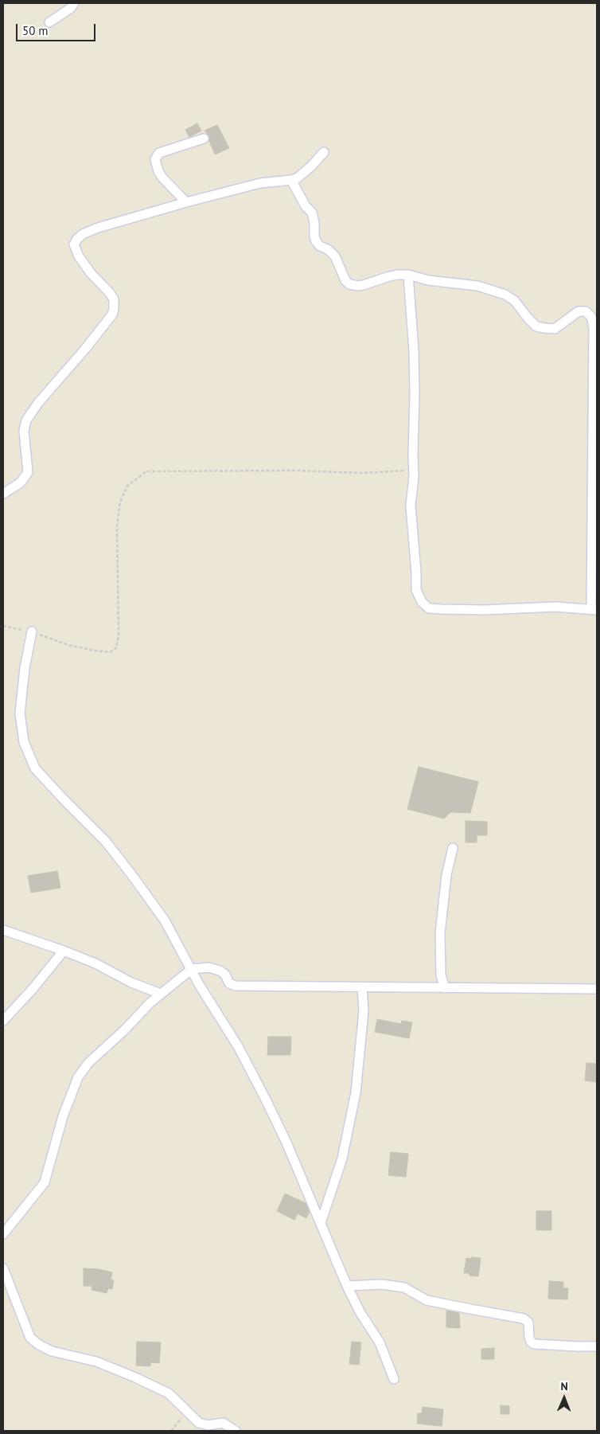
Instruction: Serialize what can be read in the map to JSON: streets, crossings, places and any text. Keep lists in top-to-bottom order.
{
  "scale_bar": "50 m",
  "north": "top"
}
